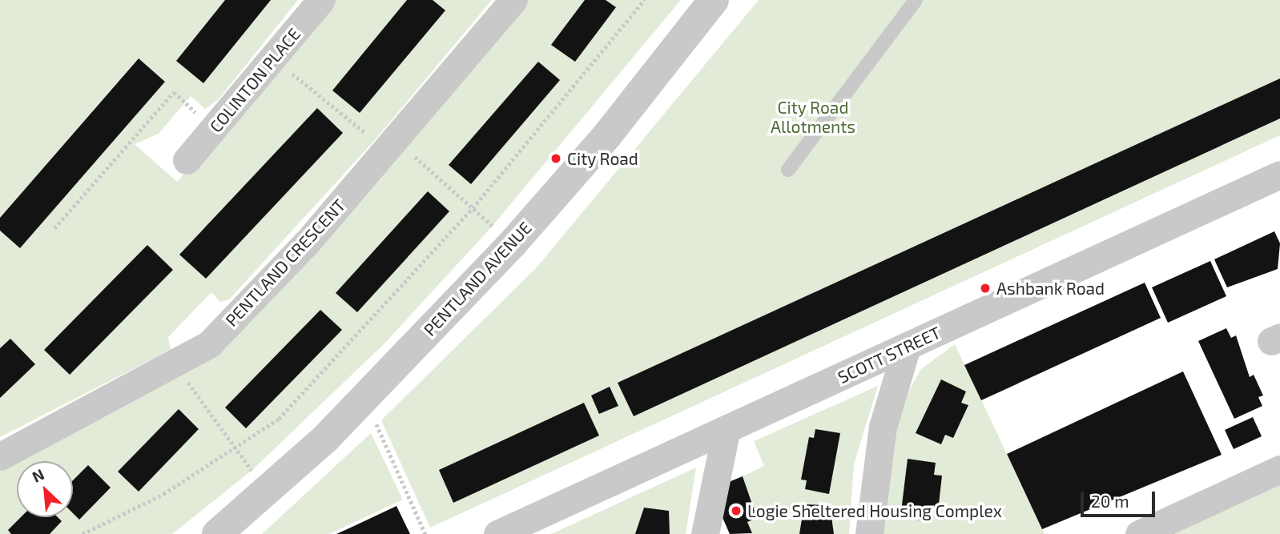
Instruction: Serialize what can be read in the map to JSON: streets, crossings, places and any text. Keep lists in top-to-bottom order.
{
  "streets": {
    "street": [
      "COLINTON PLACE",
      "PENTLAND CRESCENT",
      "PENTLAND AVENUE",
      "SCOTT STREET"
    ]
  },
  "parks": ["City Road Allotments"],
  "places": ["City Road", "Ashbank Road", "Logie Sheltered Housing Complex"],
  "scale_bar": "20 m",
  "north": "top left"
}
